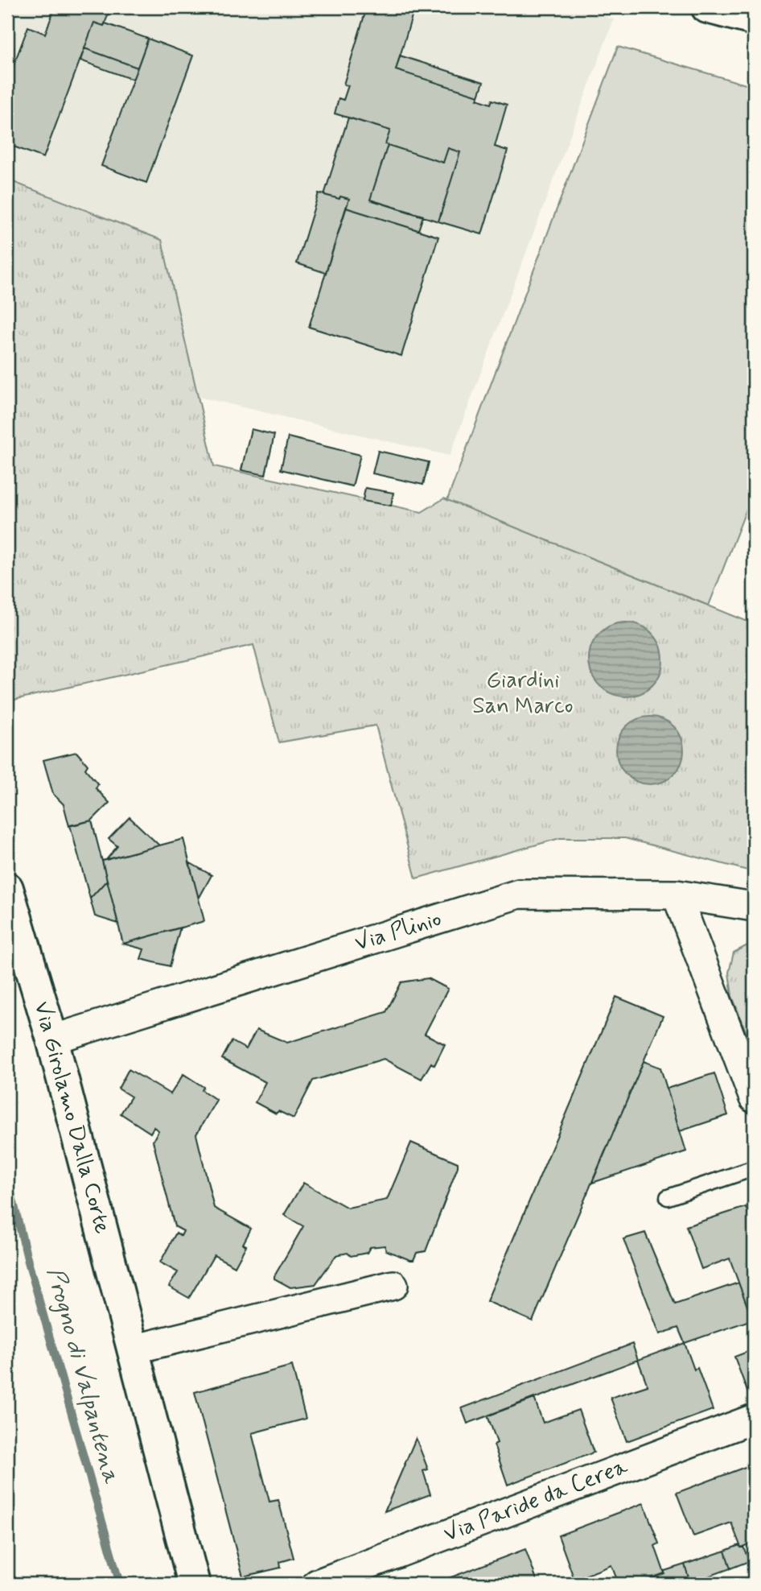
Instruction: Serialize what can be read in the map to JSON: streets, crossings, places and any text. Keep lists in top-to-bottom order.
{
  "streets": {
    "street": ["Via Plinio", "Via Girolamo Dalla Corte", "Via Paride da Cerea"]
  },
  "crossings": [
    ["Via Plinio", "Via Girolamo Dalla Corte"]
  ],
  "water": ["Progno di Valpantena"],
  "parks": ["Giardini San Marco"]
}
